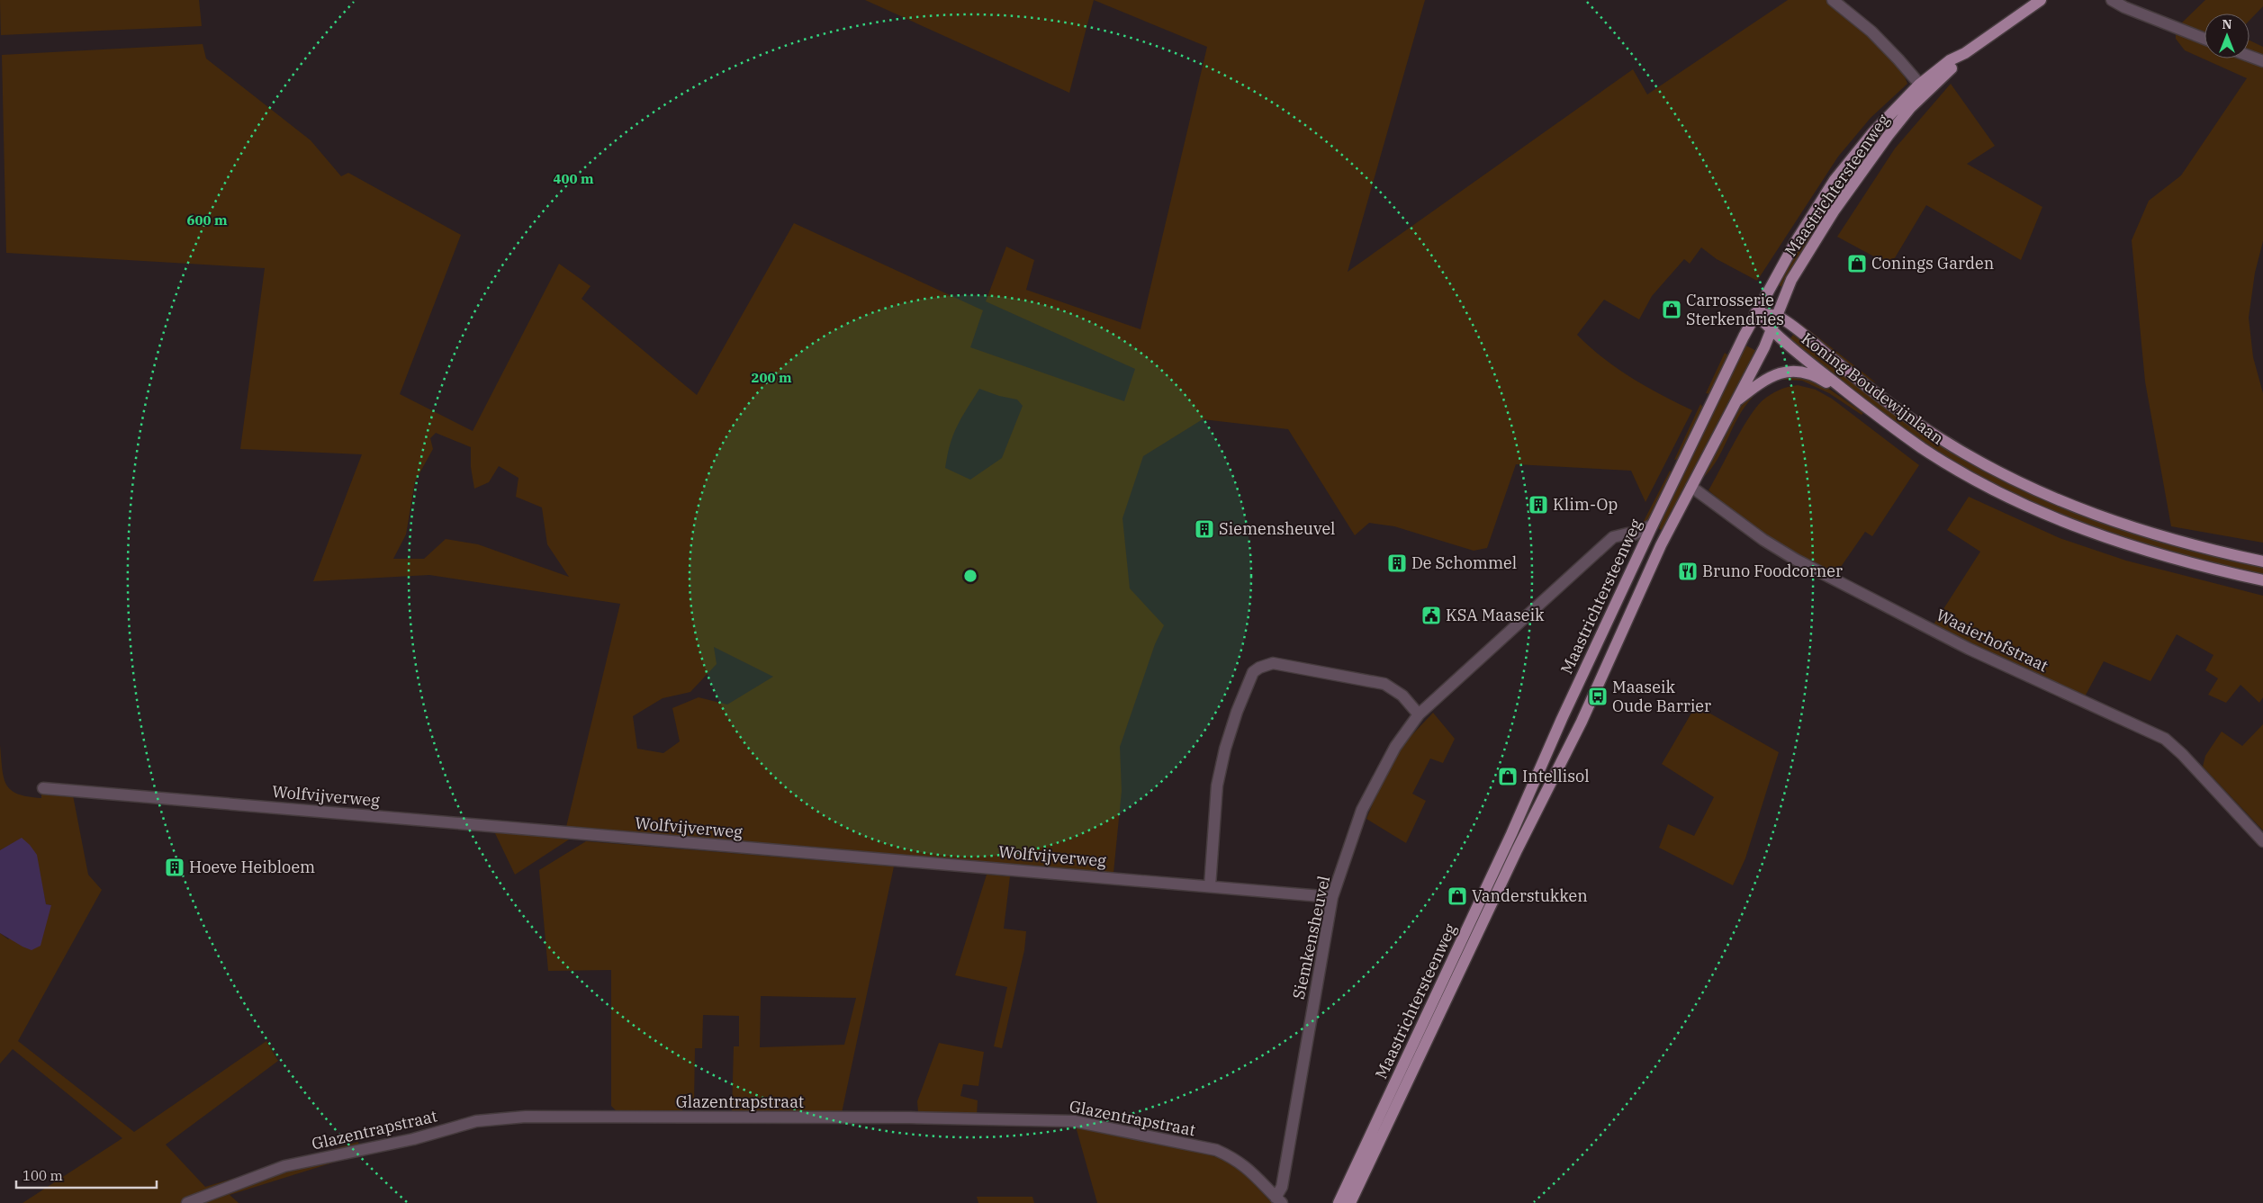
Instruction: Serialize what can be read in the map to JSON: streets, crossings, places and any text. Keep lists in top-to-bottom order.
{
  "streets": {
    "main road": ["Maastrichtersteenweg", "Koning Boudewijnlaan"],
    "street": [
      "Waaierhofstraat",
      "Wolfvijverweg",
      "Siemkensheuvel",
      "Glazentrapstraat"
    ]
  },
  "crossings": [
    ["Maastrichtersteenweg", "Koning Boudewijnlaan"],
    ["Maastrichtersteenweg", "Waaierhofstraat"],
    ["Maastrichtersteenweg", "Siemkensheuvel"],
    ["Wolfvijverweg", "Siemkensheuvel"],
    ["Siemkensheuvel", "Glazentrapstraat"]
  ],
  "places": {
    "shop": [
      "Conings Garden",
      "Carrosserie Sterkendries",
      "Intellisol",
      "Vanderstukken"
    ],
    "building": [
      "Klim-Op",
      "Siemensheuvel",
      "De Schommel",
      "Hoeve Heibloem"
    ],
    "restaurant": ["Bruno Foodcorner"],
    "public building": ["KSA Maaseik"],
    "bus stop": ["Maaseik Oude Barrier"]
  },
  "scale_bar": "100 m",
  "north": "top",
  "rings": ["400 m", "600 m", "200 m"]
}
